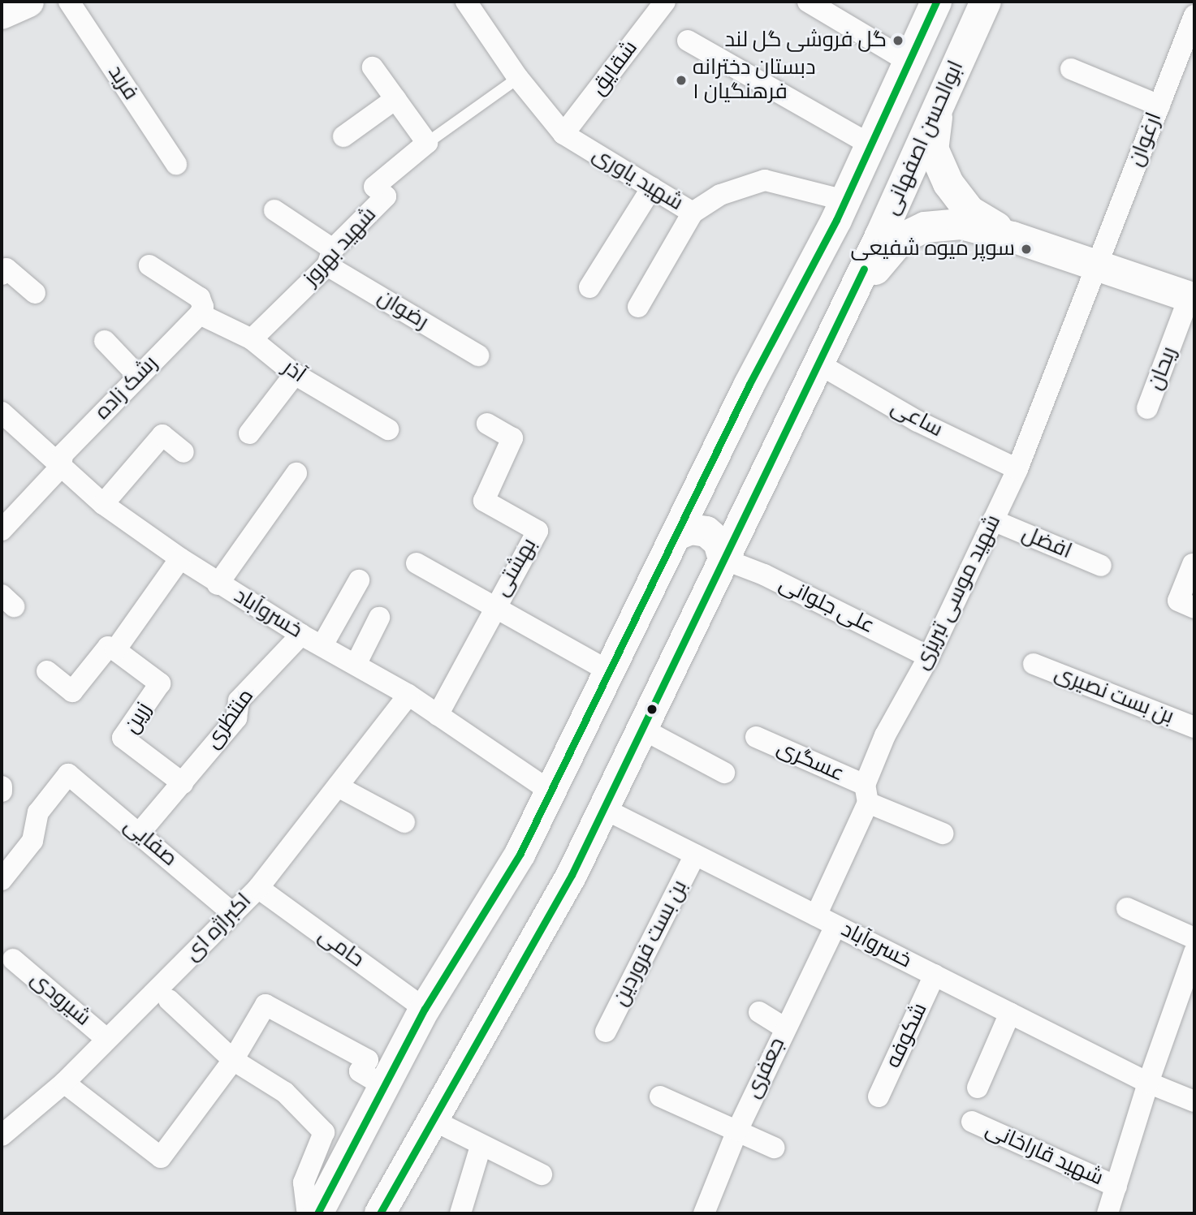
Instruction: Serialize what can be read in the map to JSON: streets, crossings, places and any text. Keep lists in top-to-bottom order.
{
  "streets": {
    "main road": ["ابوالحسن اصفهانی"],
    "street": [
      "شقایق",
      "فرید",
      "ارغوان",
      "شهید یاوری",
      "شهید بهروز",
      "رضوان",
      "ریحان",
      "آذر",
      "رشک زاده",
      "ساعی",
      "افضل",
      "بهشتی",
      "شهید موسی تبریزی",
      "علی جلوانی",
      "خسروآباد",
      "بن بست نصیری",
      "زرین",
      "منتظری",
      "عسگری",
      "صفایی",
      "اکبراژه ای",
      "بن بست فروردین",
      "حامی",
      "شیرودی",
      "شکوفه",
      "جعفری",
      "شهید قاراخانی"
    ]
  },
  "crossings": [
    ["شقایق", "شهید یاوری"],
    ["ابوالحسن اصفهانی", "ساعی"],
    ["ابوالحسن اصفهانی", "علی جلوانی"],
    ["ابوالحسن اصفهانی", "خسروآباد"],
    ["ارغوان", "شهید موسی تبریزی"],
    ["شهید یاوری", "شهید بهروز"],
    ["شهید بهروز", "رضوان"],
    ["شهید بهروز", "آذر"],
    ["آذر", "رشک زاده"],
    ["رشک زاده", "خسروآباد"],
    ["ساعی", "شهید موسی تبریزی"],
    ["افضل", "شهید موسی تبریزی"],
    ["بهشتی", "خسروآباد"],
    ["شهید موسی تبریزی", "علی جلوانی"],
    ["شهید موسی تبریزی", "خسروآباد"],
    ["شهید موسی تبریزی", "عسگری"],
    ["خسروآباد", "منتظری"],
    ["خسروآباد", "اکبراژه ای"],
    ["خسروآباد", "بن بست فروردین"],
    ["خسروآباد", "شکوفه"],
    ["خسروآباد", "جعفری"],
    ["زرین", "منتظری"],
    ["منتظری", "صفایی"],
    ["صفایی", "اکبراژه ای"],
    ["اکبراژه ای", "حامی"],
    ["اکبراژه ای", "شیرودی"]
  ],
  "places": ["گل فروشی گل لند", "دبستان دخترانه فرهنگیان ۱", "سوپر میوه شفیعی"]
}
